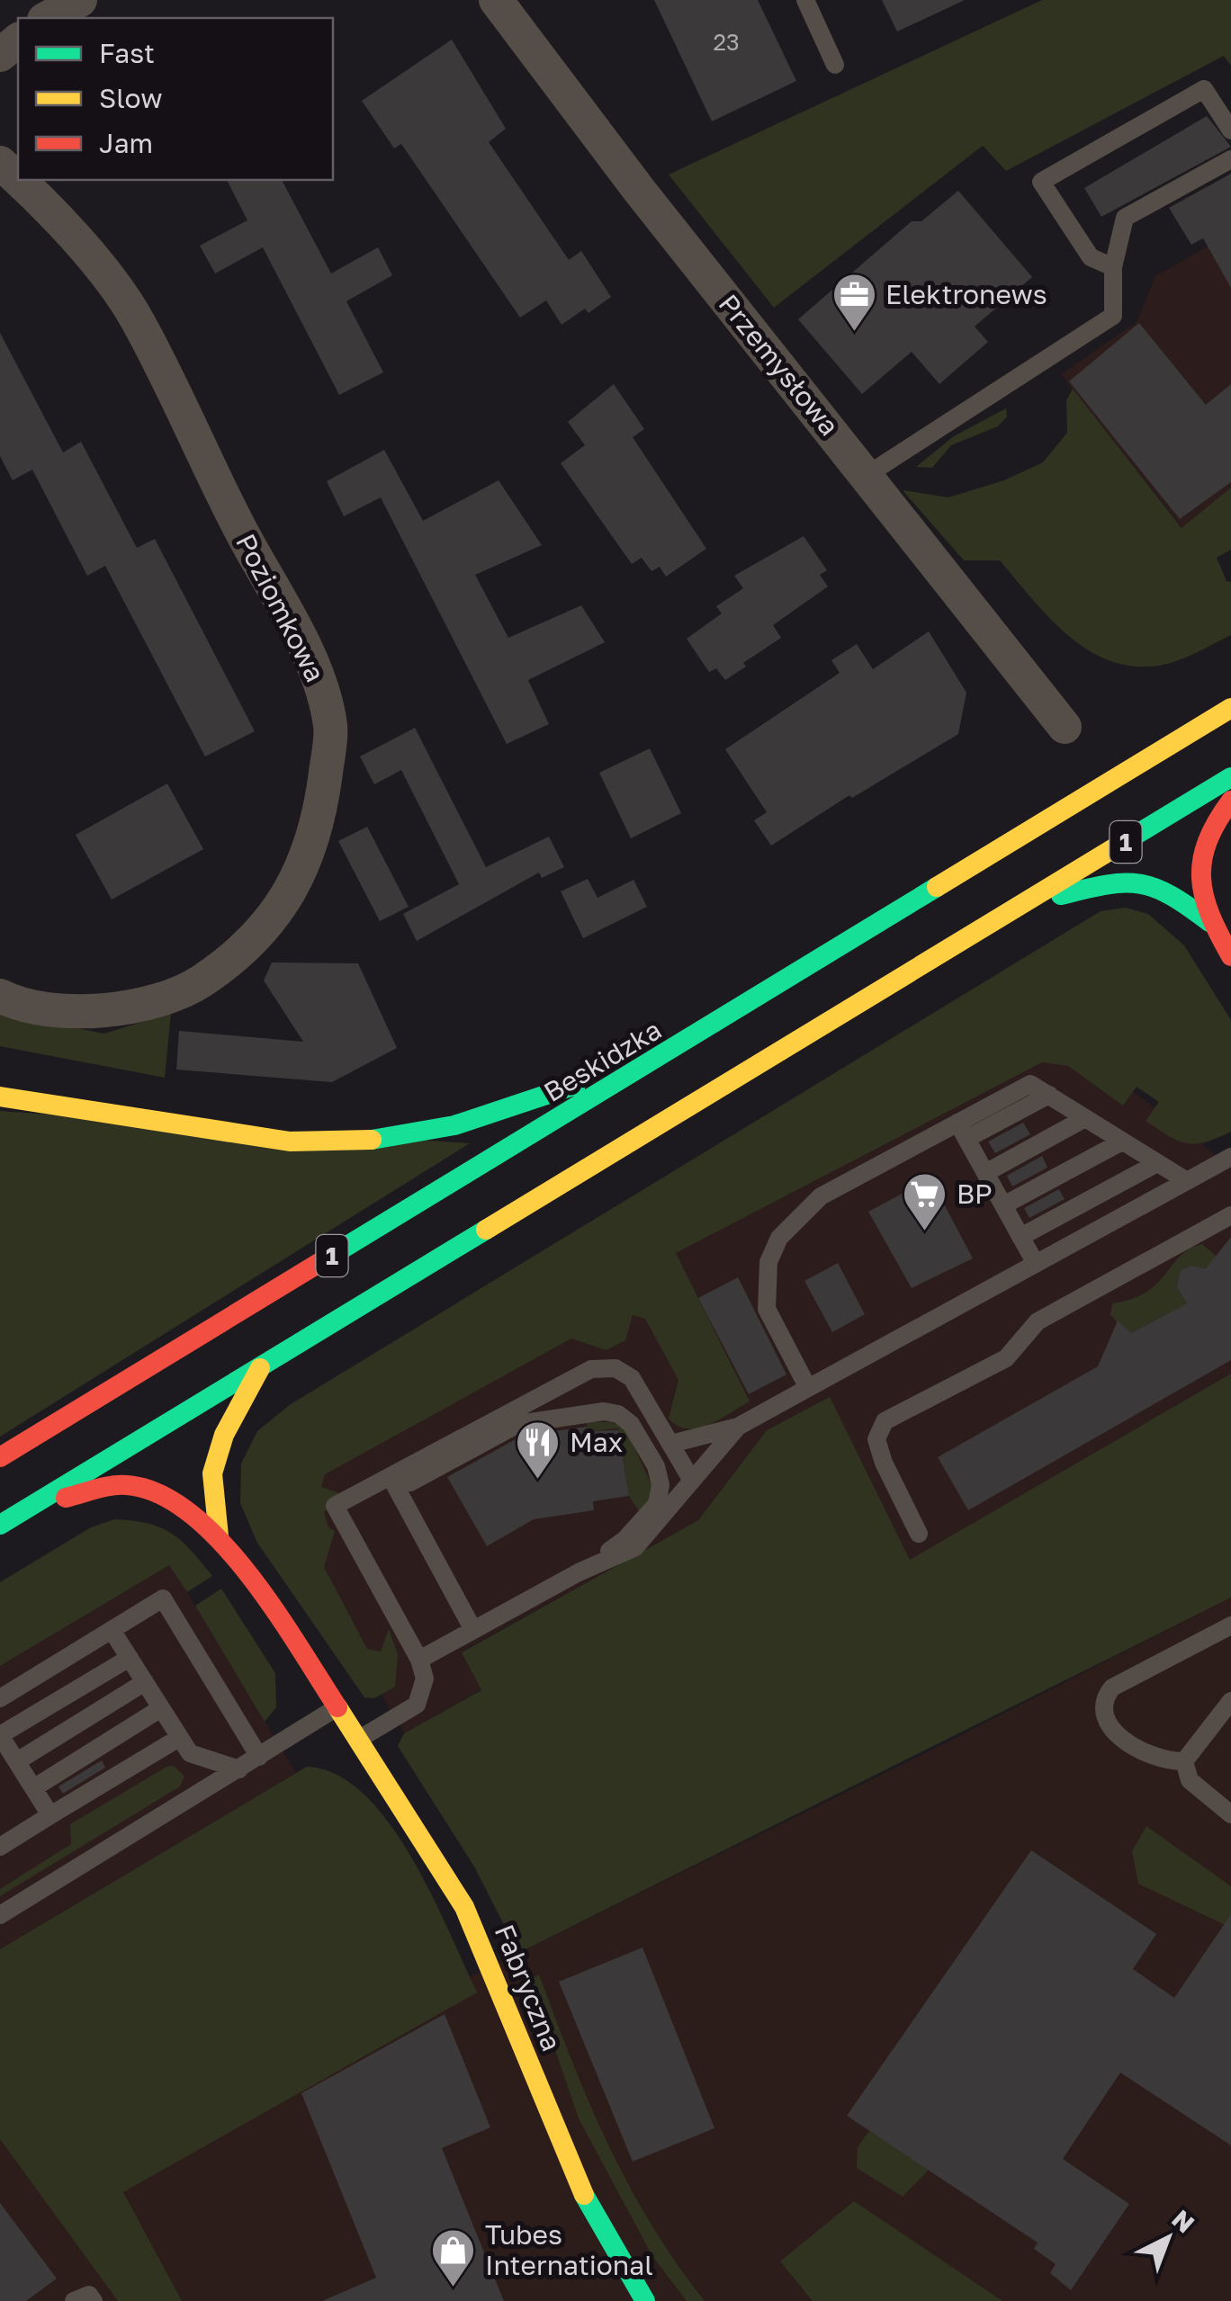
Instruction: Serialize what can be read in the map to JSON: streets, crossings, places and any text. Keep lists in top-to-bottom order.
{
  "streets": {
    "main road": ["1", "Beskidzka", "Fabryczna"],
    "street": ["Przemysłowa", "Poziomkowa"]
  },
  "places": {
    "office": ["Elektronews"],
    "supermarket": ["BP"],
    "restaurant": ["Max"],
    "shop": ["Tubes International"]
  },
  "house_numbers": ["23"],
  "legend": ["Fast", "Slow", "Jam"],
  "north": "top right"
}
